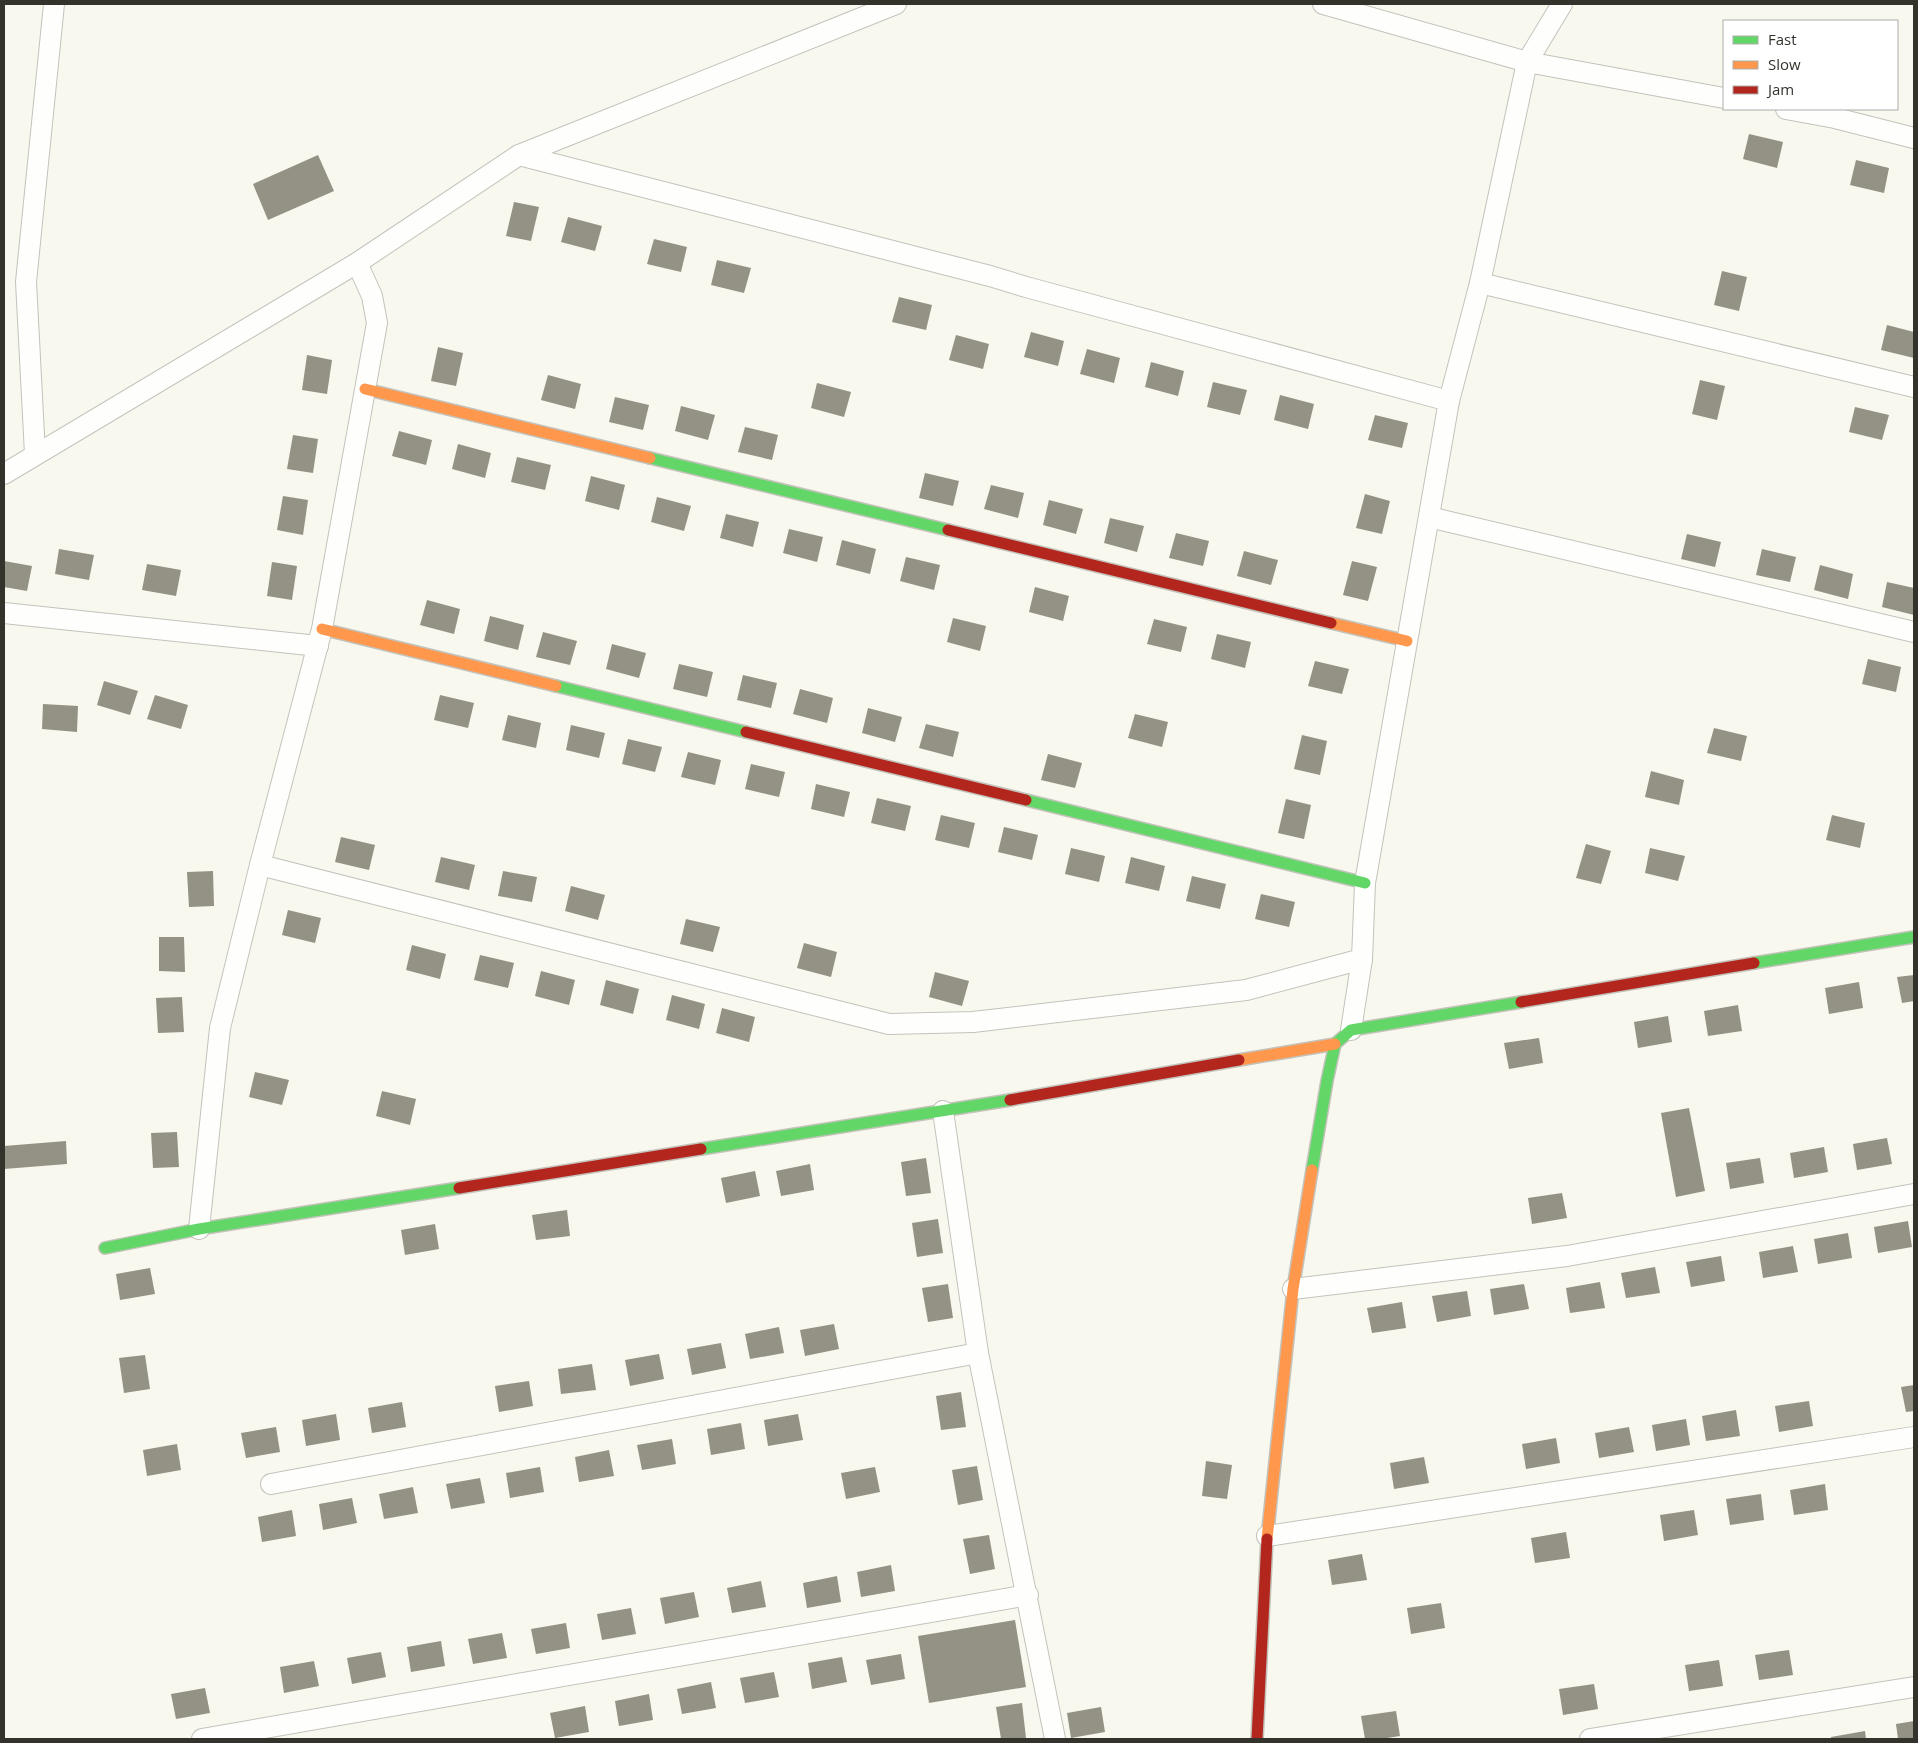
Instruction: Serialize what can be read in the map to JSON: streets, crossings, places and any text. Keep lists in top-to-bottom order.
{
  "legend": ["Fast", "Slow", "Jam"]
}
